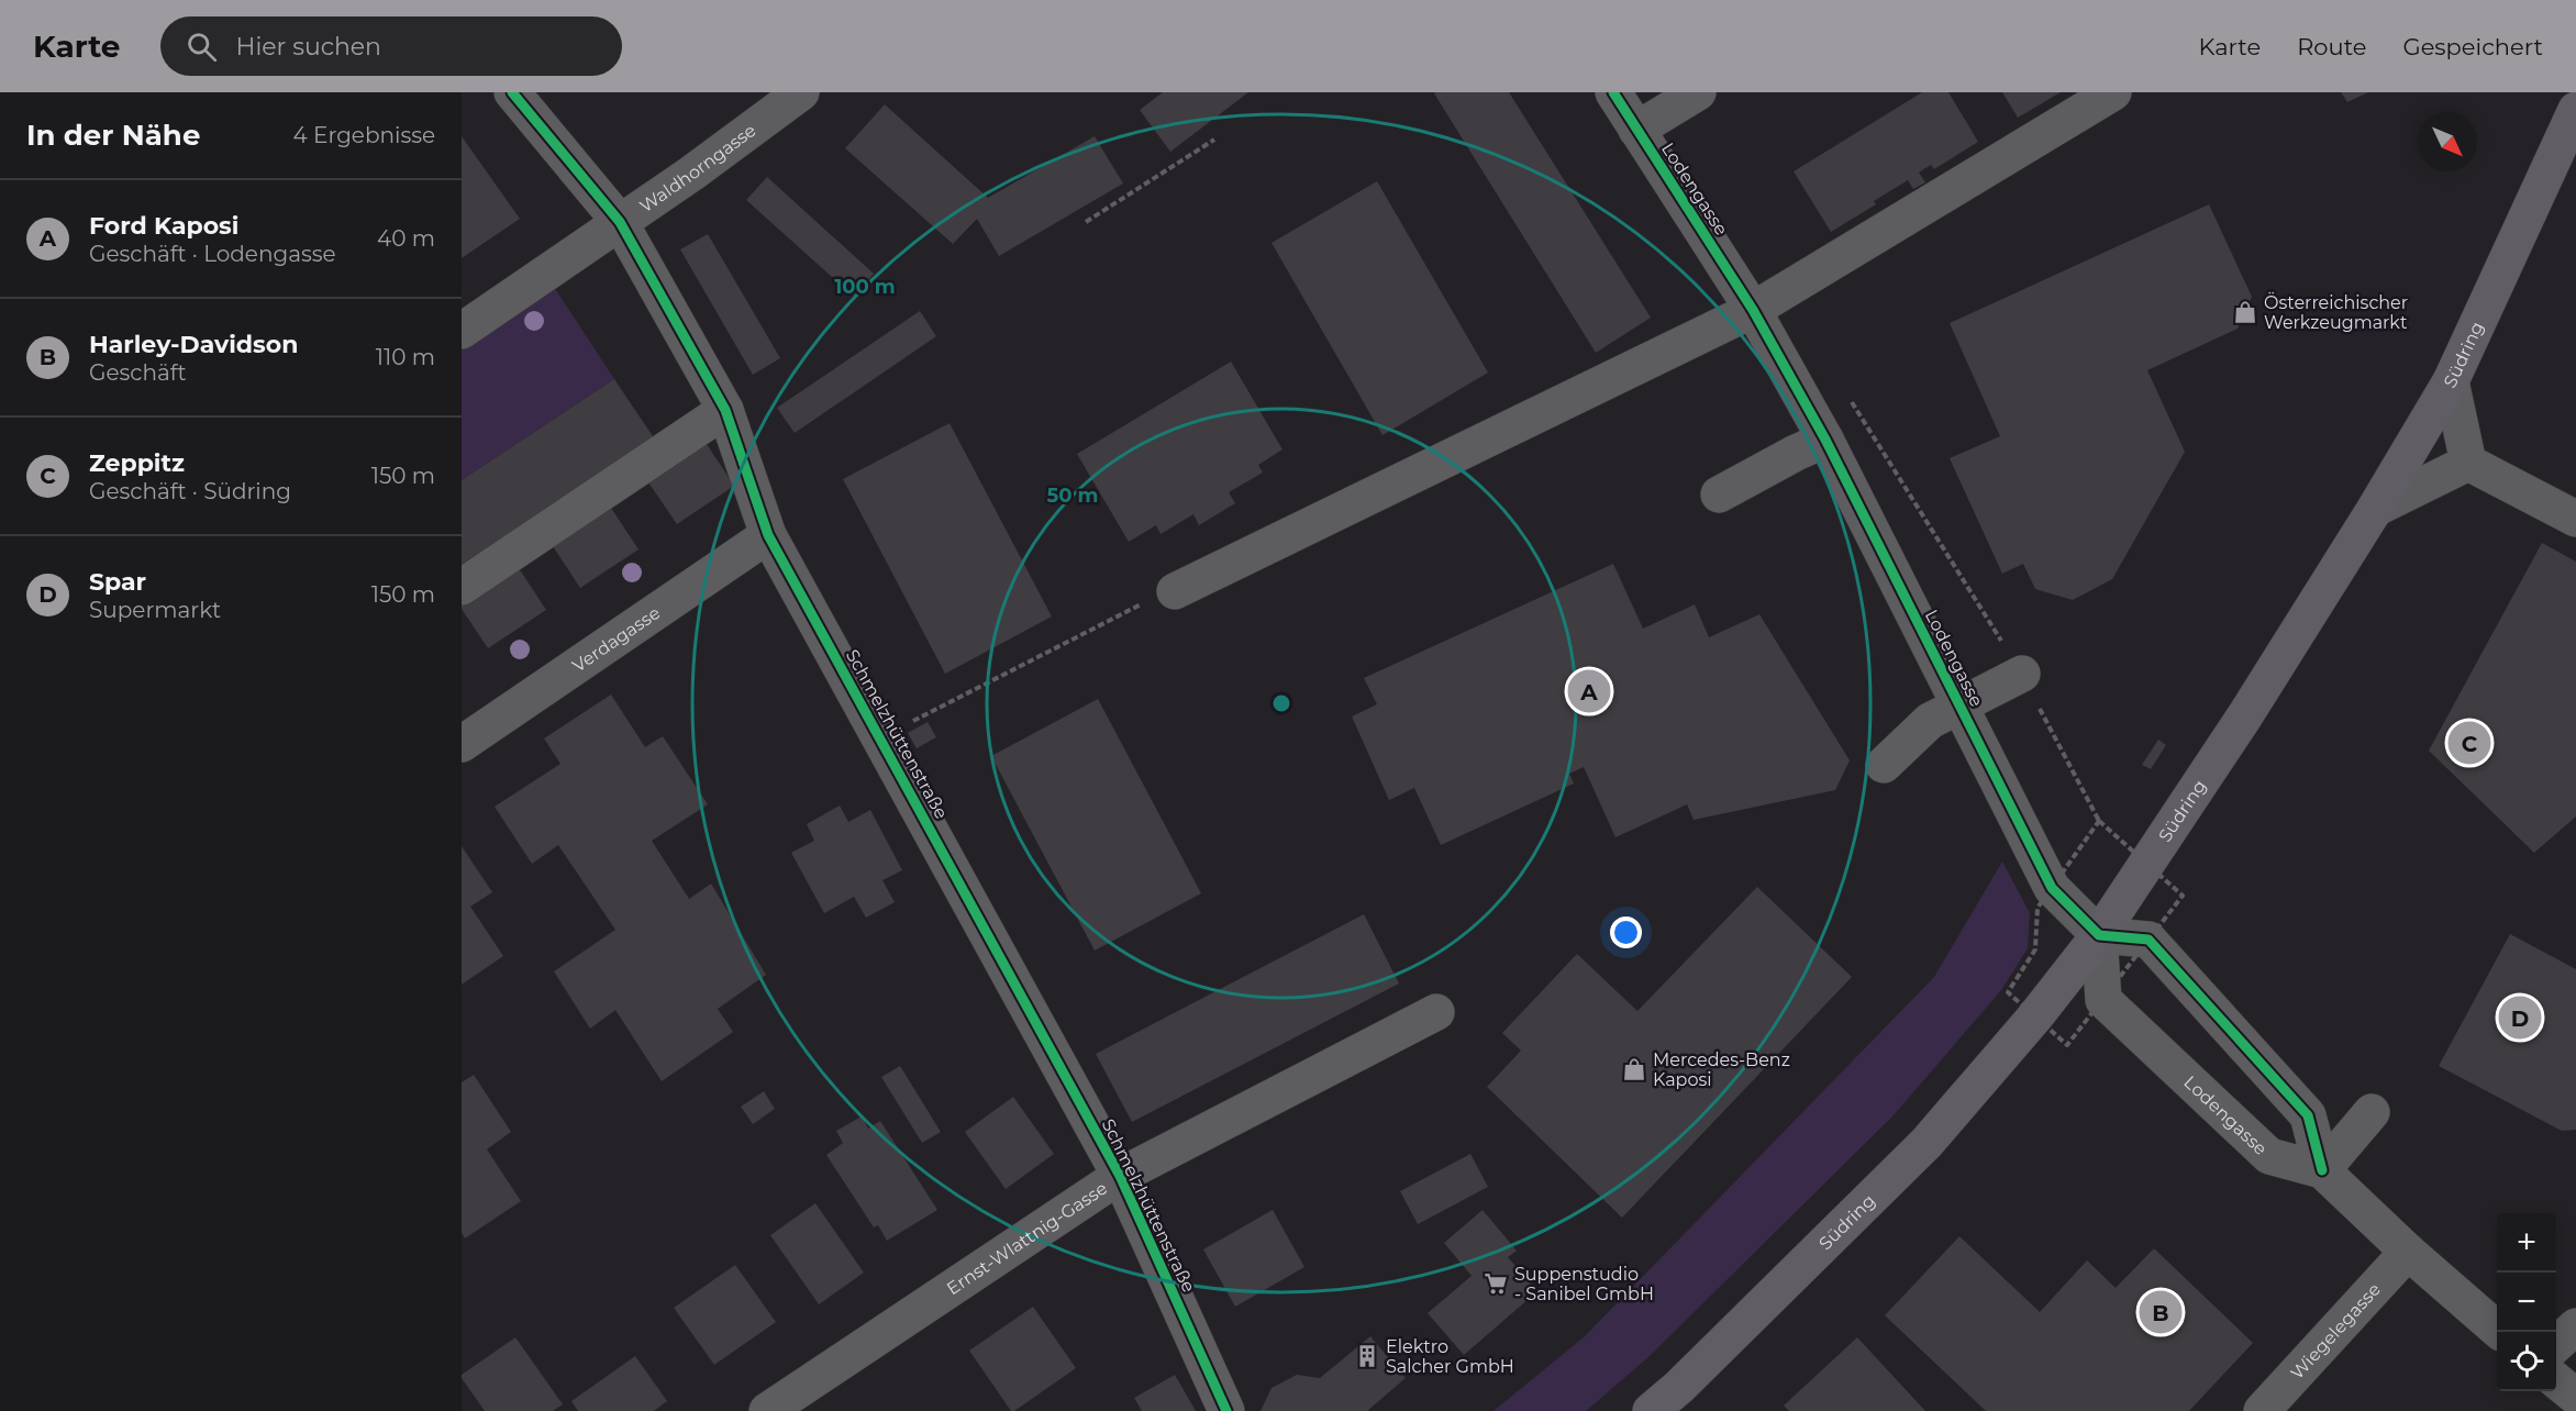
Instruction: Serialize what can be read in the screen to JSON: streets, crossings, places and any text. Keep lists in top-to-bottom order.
{
  "streets": {
    "main road": ["Südring"],
    "street": [
      "Waldhorngasse",
      "Lodengasse",
      "Verdagasse",
      "Schmelzhüttenstraße",
      "Ernst-Wlattnig-Gasse",
      "Wiegelegasse"
    ]
  },
  "crossings": [
    ["Waldhorngasse", "Schmelzhüttenstraße"],
    ["Lodengasse", "Südring"],
    ["Lodengasse", "Wiegelegasse"],
    ["Verdagasse", "Schmelzhüttenstraße"],
    ["Schmelzhüttenstraße", "Ernst-Wlattnig-Gasse"]
  ],
  "places": {
    "shop": ["Österreichischer Werkzeugmarkt", "Mercedes-Benz Kaposi"],
    "supermarket": ["Suppenstudio - Sanibel GmbH"],
    "building": ["Elektro Salcher GmbH"]
  },
  "north": "bottom right",
  "page": {
    "header": "Karte",
    "search": "Hier suchen",
    "nav": ["Karte", "Route", "Gespeichert"],
    "heading": ["In der Nähe", "4 Ergebnisse"],
    "list": [
      {
        "mark": "A",
        "name": "Ford Kaposi",
        "note": "Geschäft · Lodengasse",
        "value": "40 m"
      },
      {
        "mark": "B",
        "name": "Harley-Davidson",
        "note": "Geschäft",
        "value": "110 m"
      },
      {
        "mark": "C",
        "name": "Zeppitz",
        "note": "Geschäft · Südring",
        "value": "150 m"
      },
      {
        "mark": "D",
        "name": "Spar",
        "note": "Supermarkt",
        "value": "150 m"
      }
    ],
    "pins": [
      "A",
      "C",
      "D",
      "B"
    ],
    "map_buttons": ["+", "−"]
  },
  "rings": ["100 m", "50 m"]
}
